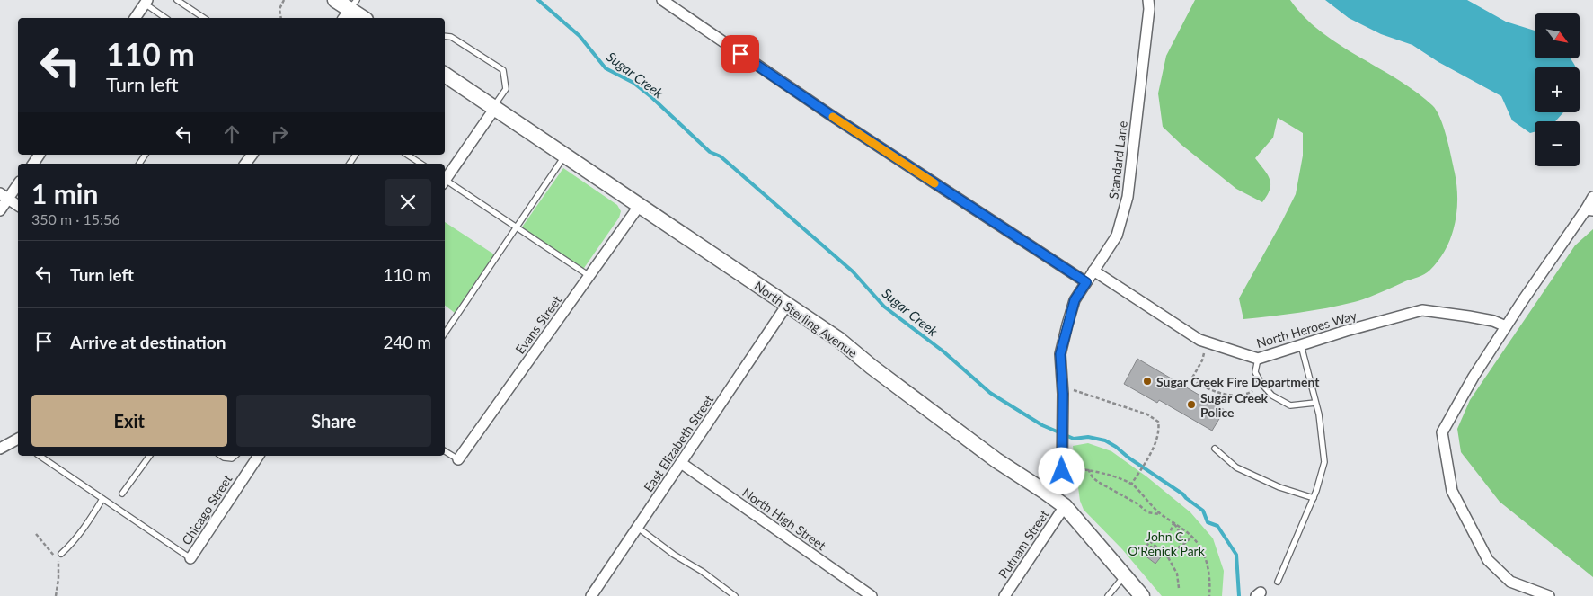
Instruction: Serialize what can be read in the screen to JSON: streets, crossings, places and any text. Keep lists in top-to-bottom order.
{
  "streets": {
    "main road": ["North Sterling Avenue"],
    "street": [
      "Standard Lane",
      "Evans Street",
      "North Heroes Way",
      "East Elizabeth Street",
      "Chicago Street",
      "North High Street",
      "Putnam Street"
    ]
  },
  "crossings": [
    ["Standard Lane", "North Sterling Avenue"],
    ["Standard Lane", "North Heroes Way"],
    ["North Sterling Avenue", "Evans Street"],
    ["North Sterling Avenue", "East Elizabeth Street"],
    ["North Sterling Avenue", "Putnam Street"],
    ["East Elizabeth Street", "North High Street"]
  ],
  "water": ["Sugar Creek"],
  "parks": ["John C. O'Renick Park"],
  "places": ["Sugar Creek Fire Department", "Sugar Creek Police"],
  "north": "bottom right",
  "page": {
    "map_buttons": ["+", "−"],
    "turn": ["110 m", "Turn left"],
    "heading": ["1 min", "350 m · 15:56"],
    "list": [
      {
        "name": "Turn left",
        "value": "110 m"
      },
      {
        "name": "Arrive at destination",
        "value": "240 m"
      }
    ],
    "buttons": ["Exit", "Share"]
  }
}
